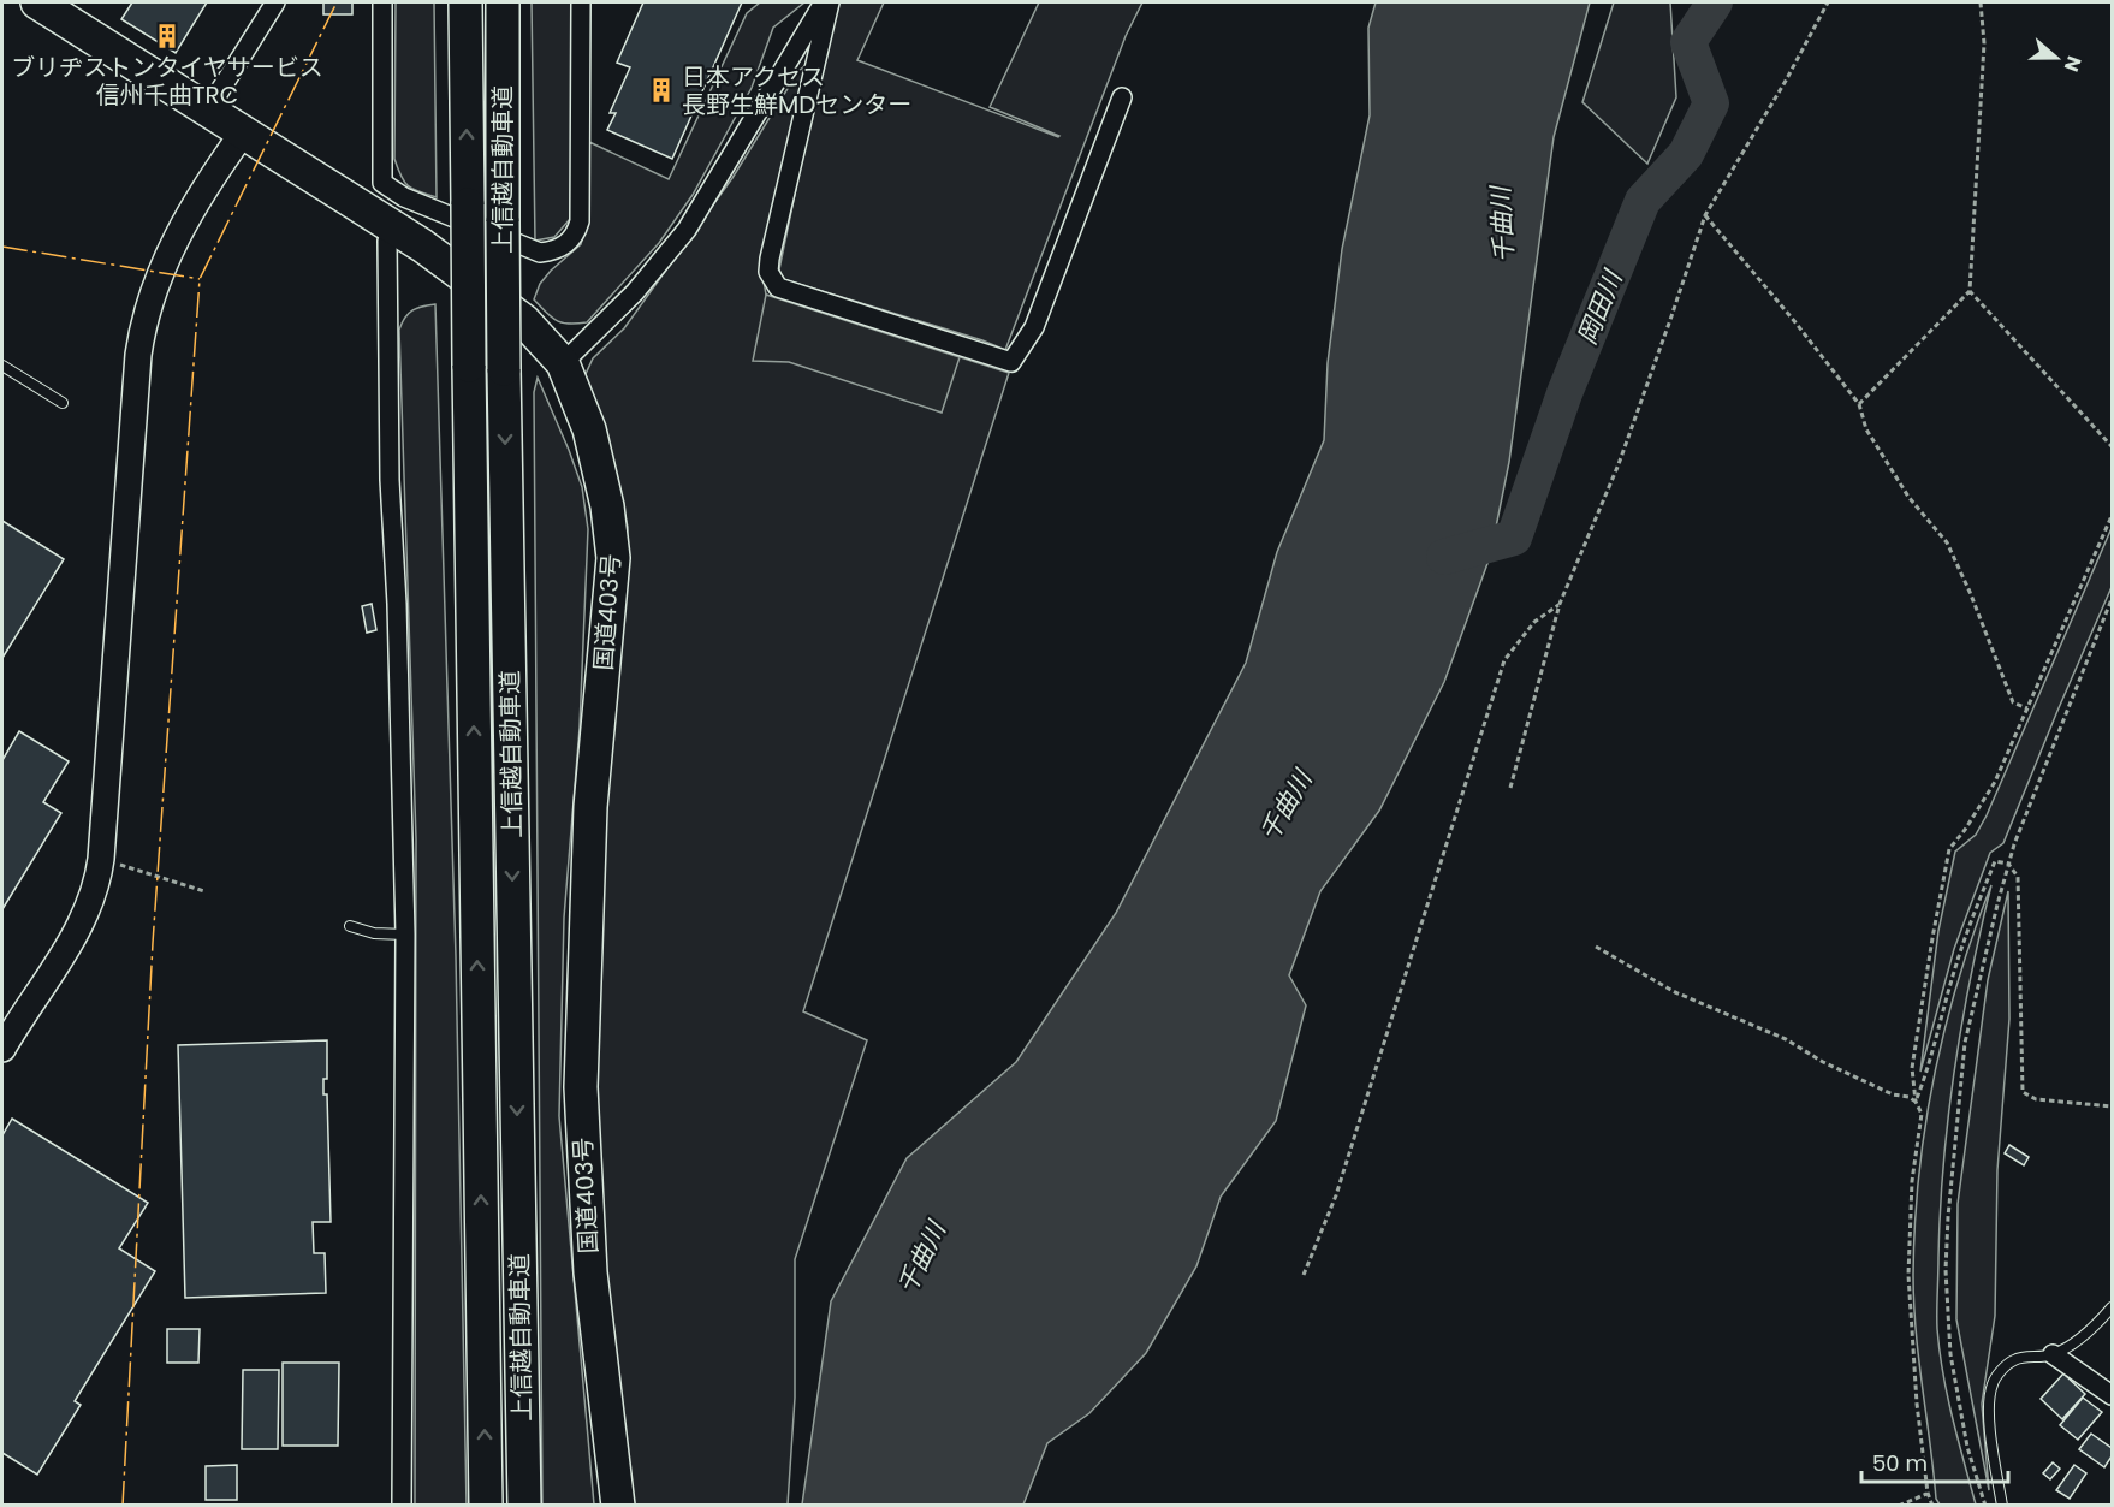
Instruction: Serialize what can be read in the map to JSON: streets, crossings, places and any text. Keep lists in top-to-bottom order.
{
  "streets": {
    "highway": ["上信越自動車道", "国道403号"]
  },
  "water": ["千曲川", "岡田川"],
  "places": {
    "building": ["ブリヂストンタイヤサービス 信州千曲TRC", "日本アクセス 長野生鮮MDセンター"]
  },
  "scale_bar": "50 m",
  "north": "right"
}
